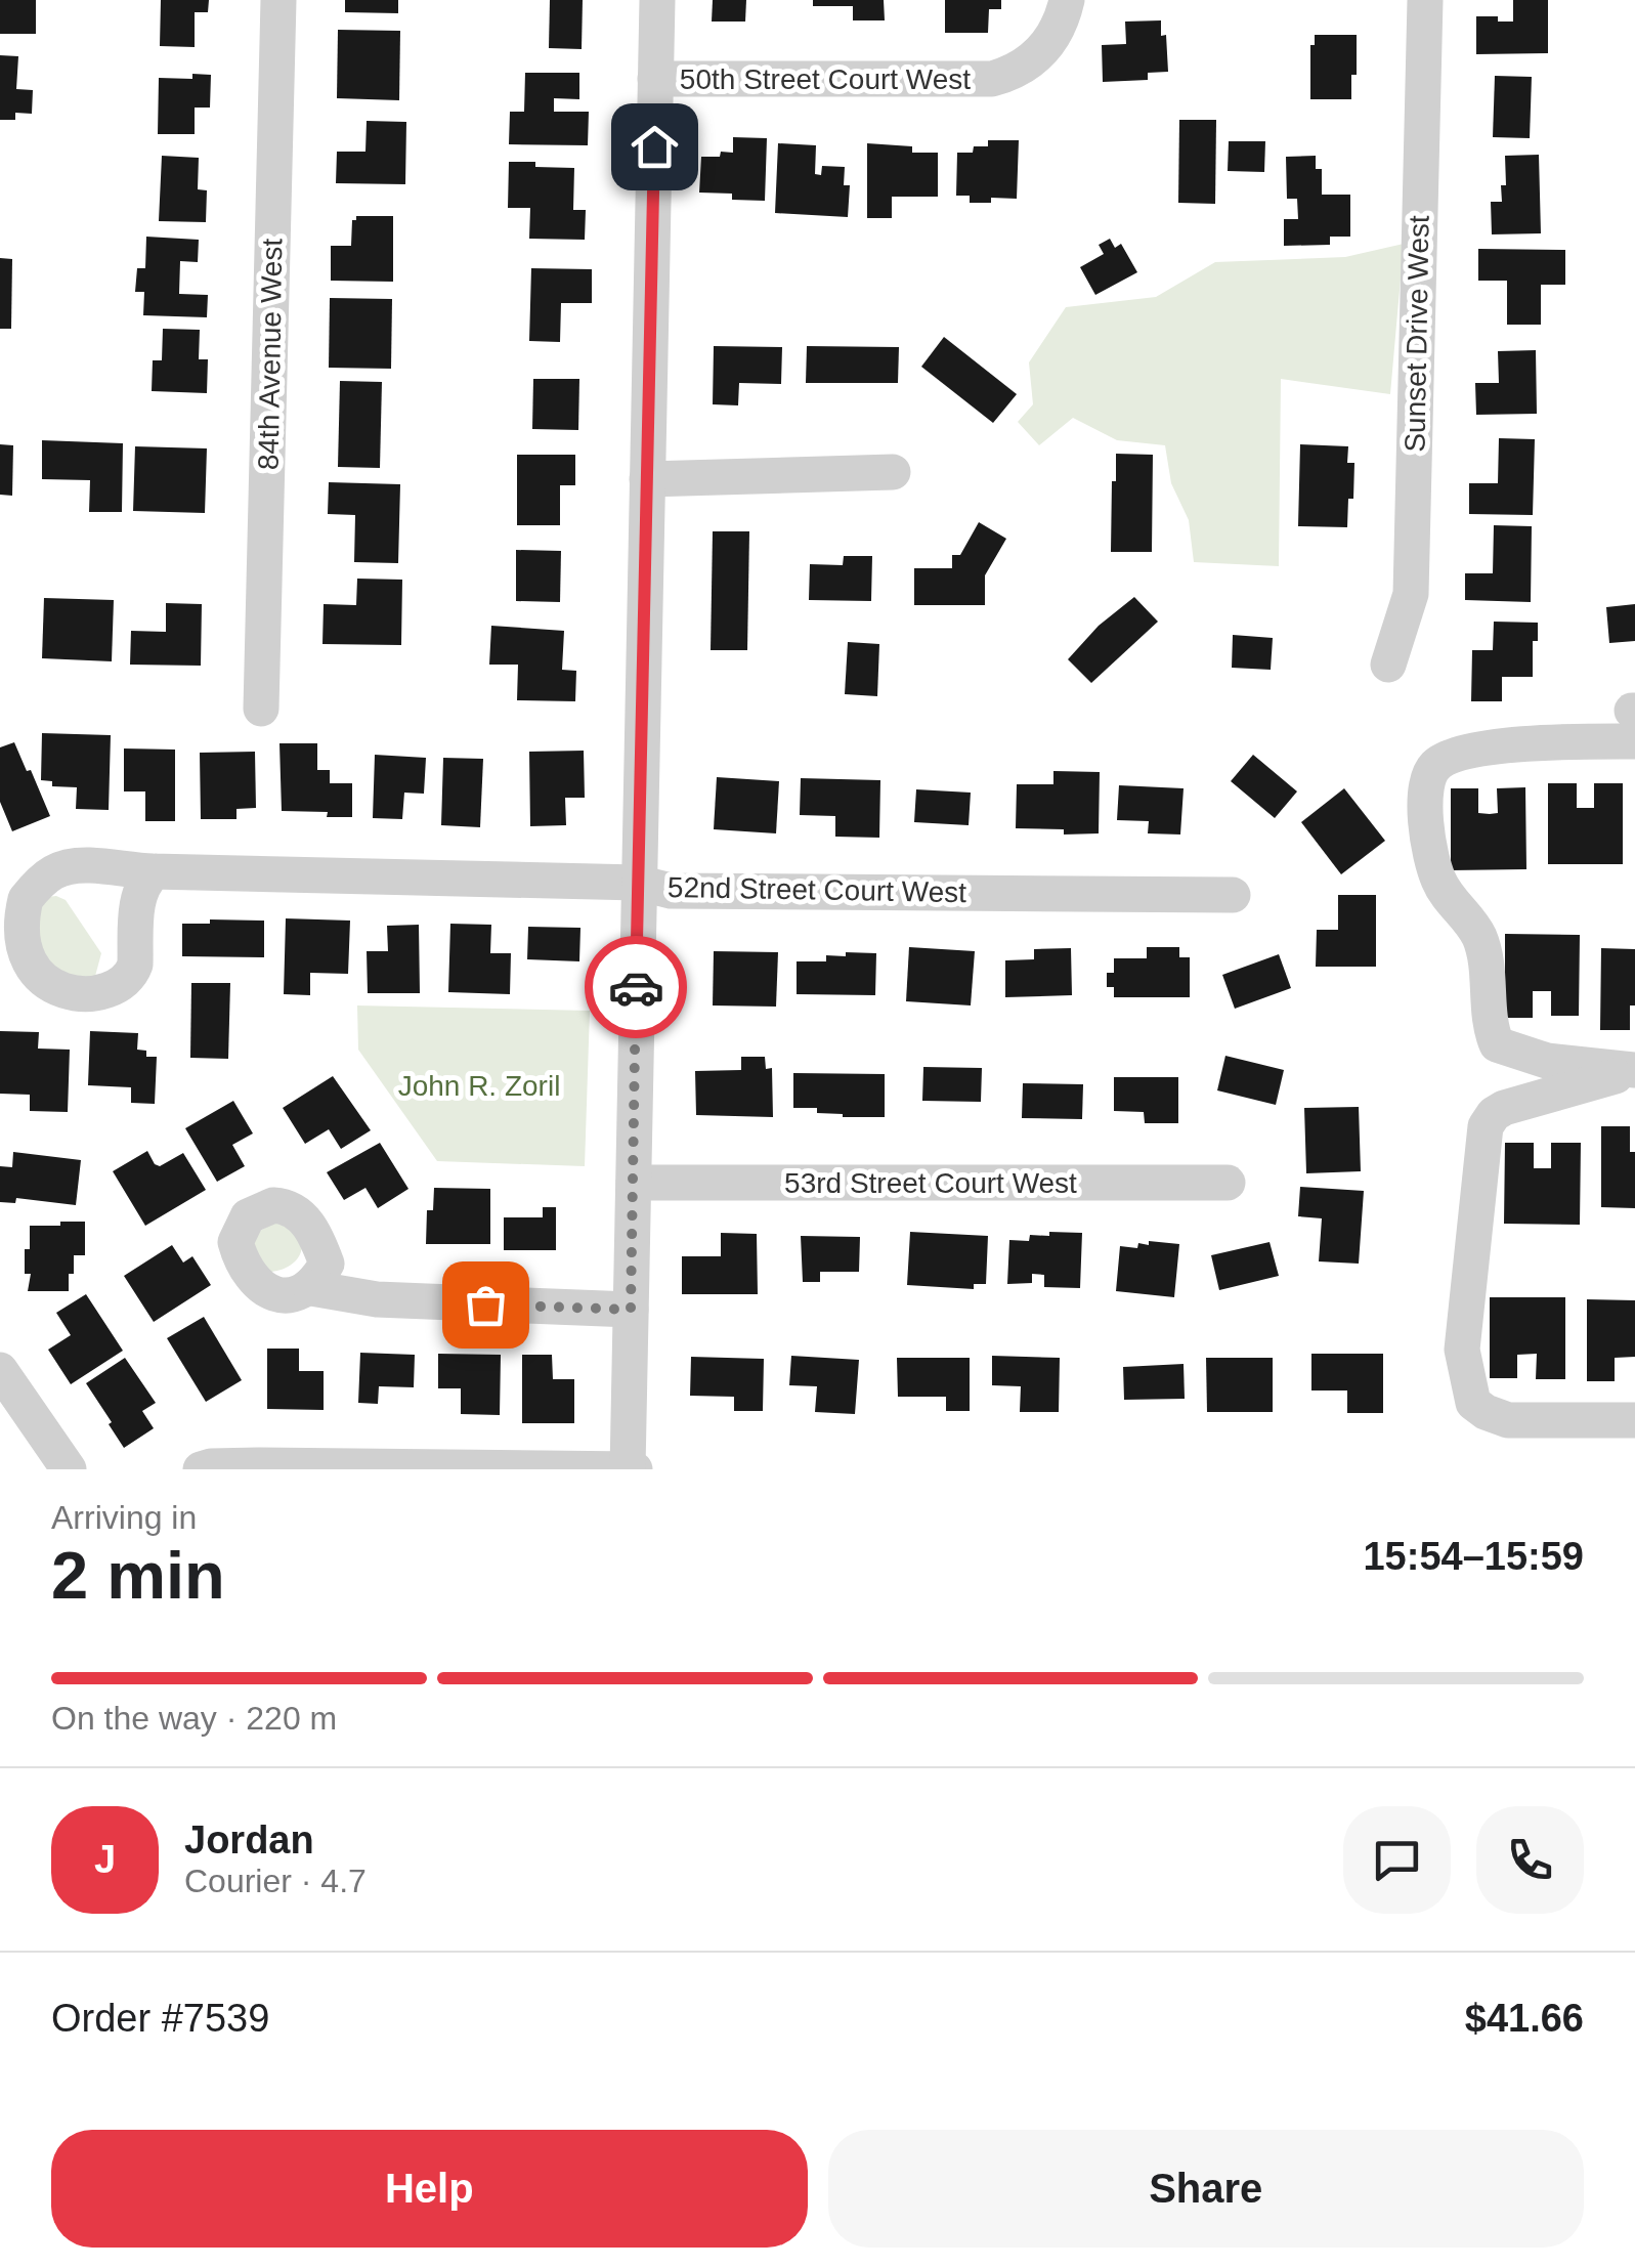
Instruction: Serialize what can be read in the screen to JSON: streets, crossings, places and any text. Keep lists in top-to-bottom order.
{
  "streets": {
    "street": [
      "50th Street Court West",
      "Sunset Drive West",
      "84th Avenue West",
      "52nd Street Court West",
      "53rd Street Court West"
    ]
  },
  "parks": ["John R. Zoril"],
  "page": {
    "heading": ["2 min", "Arriving in", "15:54–15:59"],
    "panel": [
      "Jordan",
      "Courier · 4.7",
      "Order #7539",
      "$41.66"
    ],
    "bar": "On the way · 220 m",
    "round": "J",
    "buttons": ["Help", "Share"]
  }
}
